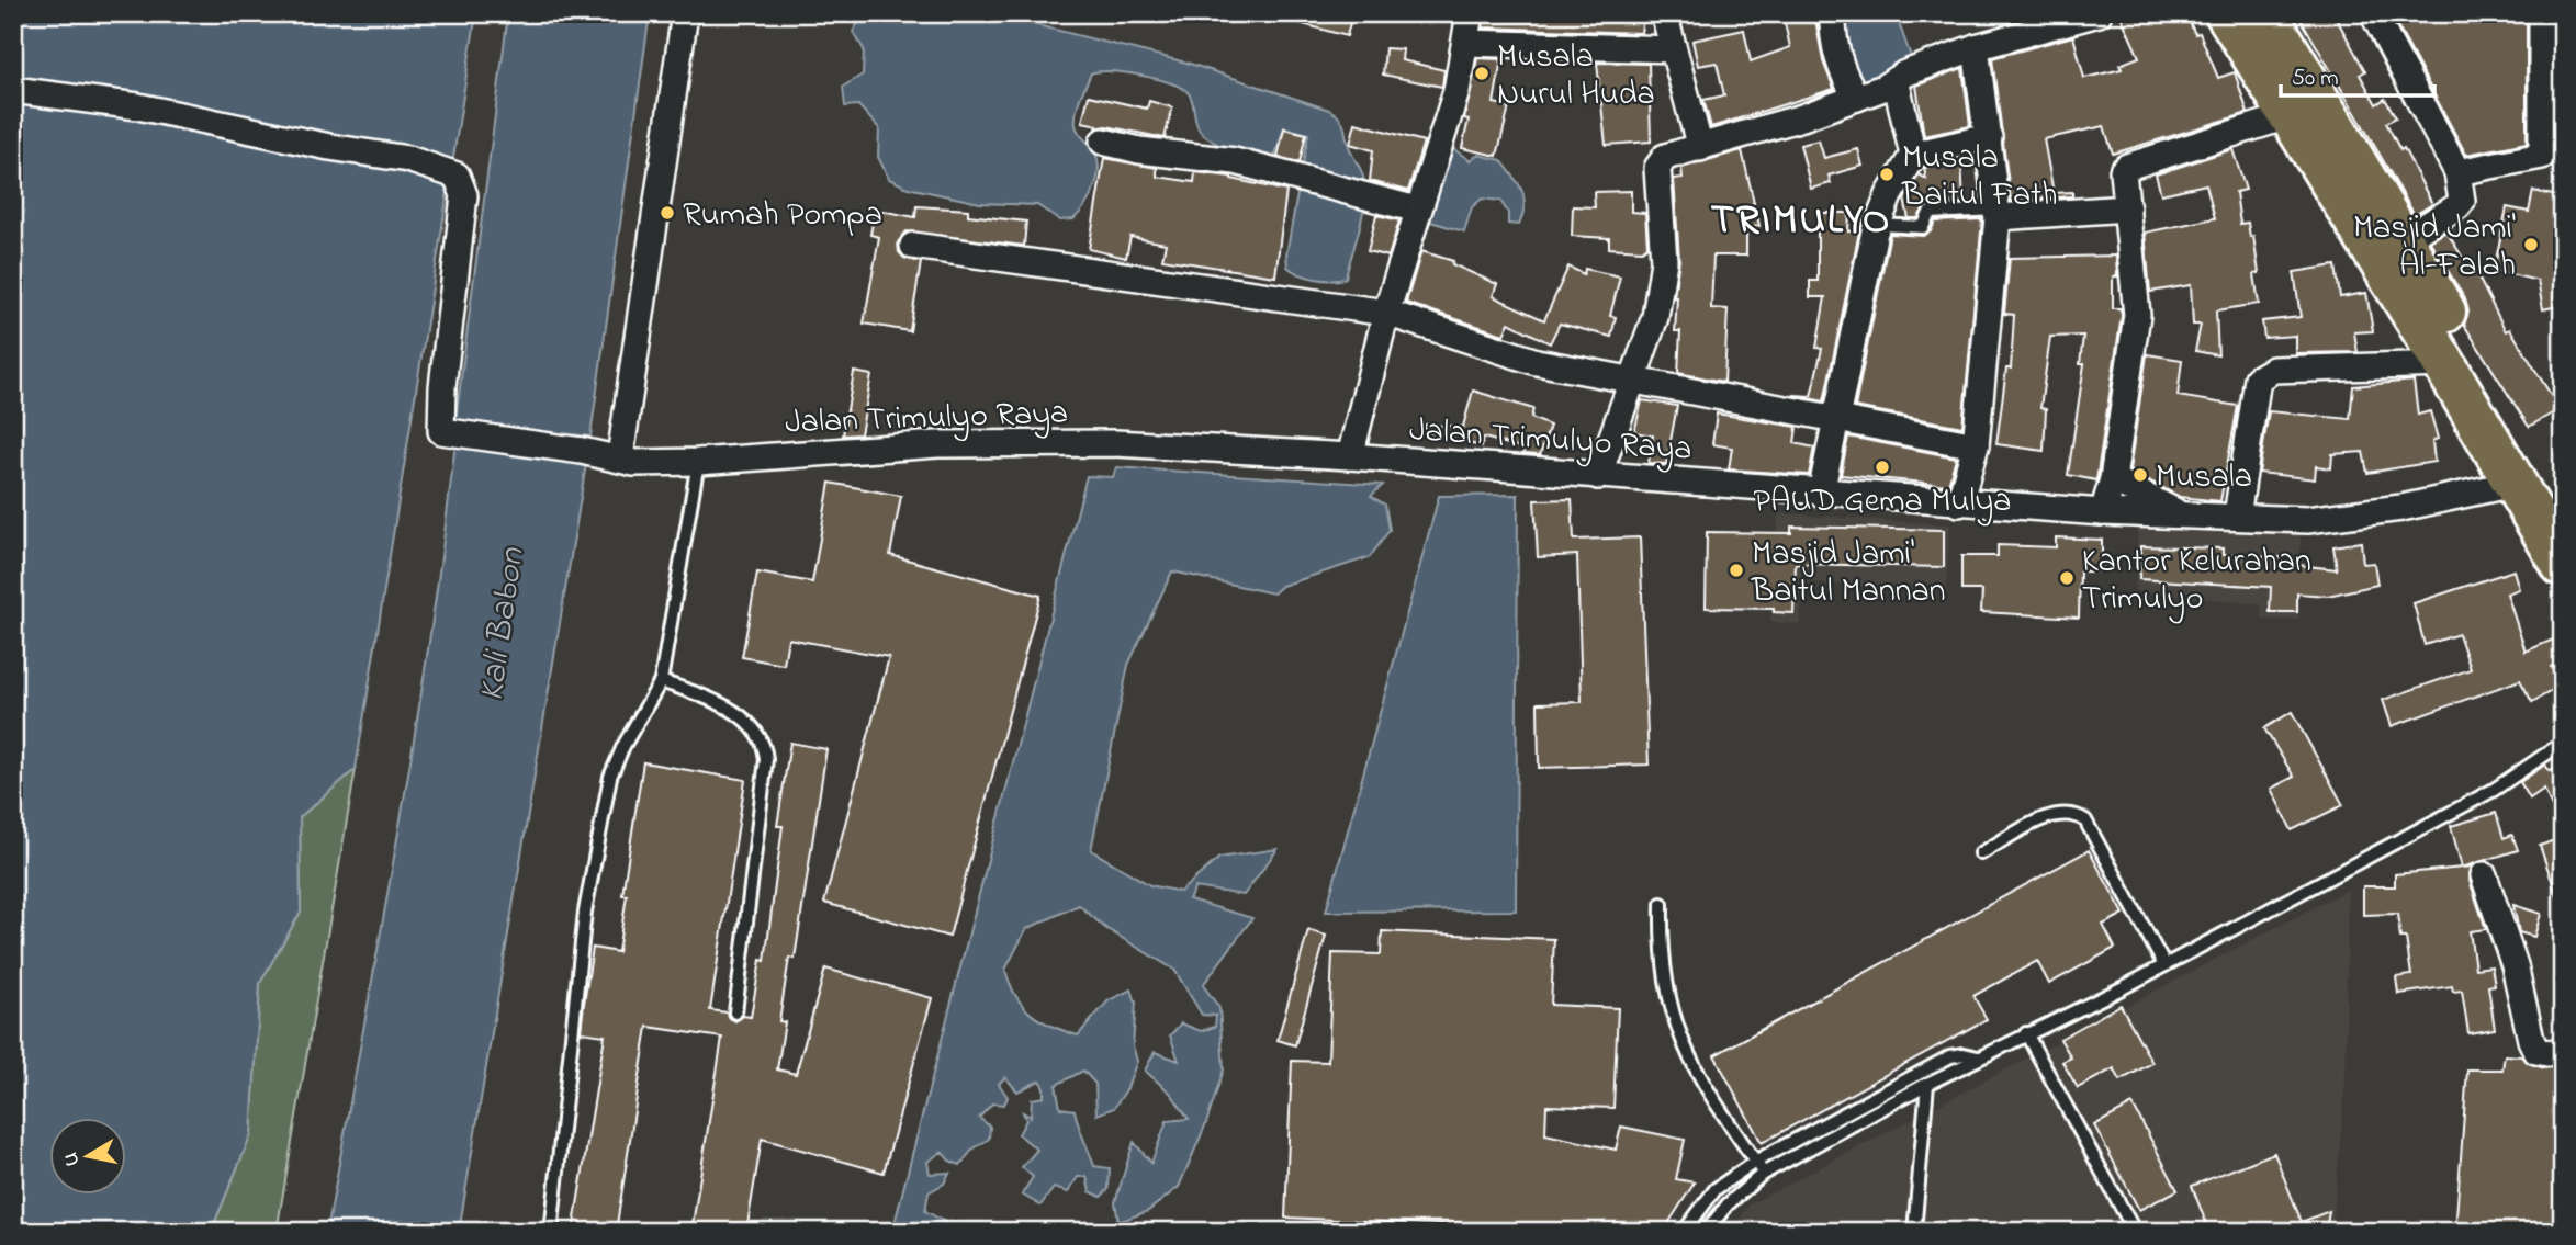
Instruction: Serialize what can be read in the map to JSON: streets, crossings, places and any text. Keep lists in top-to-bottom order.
{
  "streets": {
    "street": ["Jalan Trimulyo Raya"]
  },
  "districts": ["TRIMULYO"],
  "water": ["Kali Babon"],
  "places": [
    "Musala Nurul Huda",
    "Musala Baitul Fath",
    "Rumah Pompa",
    "Masjid Jami' Al-Falah",
    "PAUD Gema Mulya",
    "Musala",
    "Masjid Jami' Baitul Mannan",
    "Kantor Kelurahan Trimulyo"
  ],
  "scale_bar": "50 m",
  "north": "left"
}
